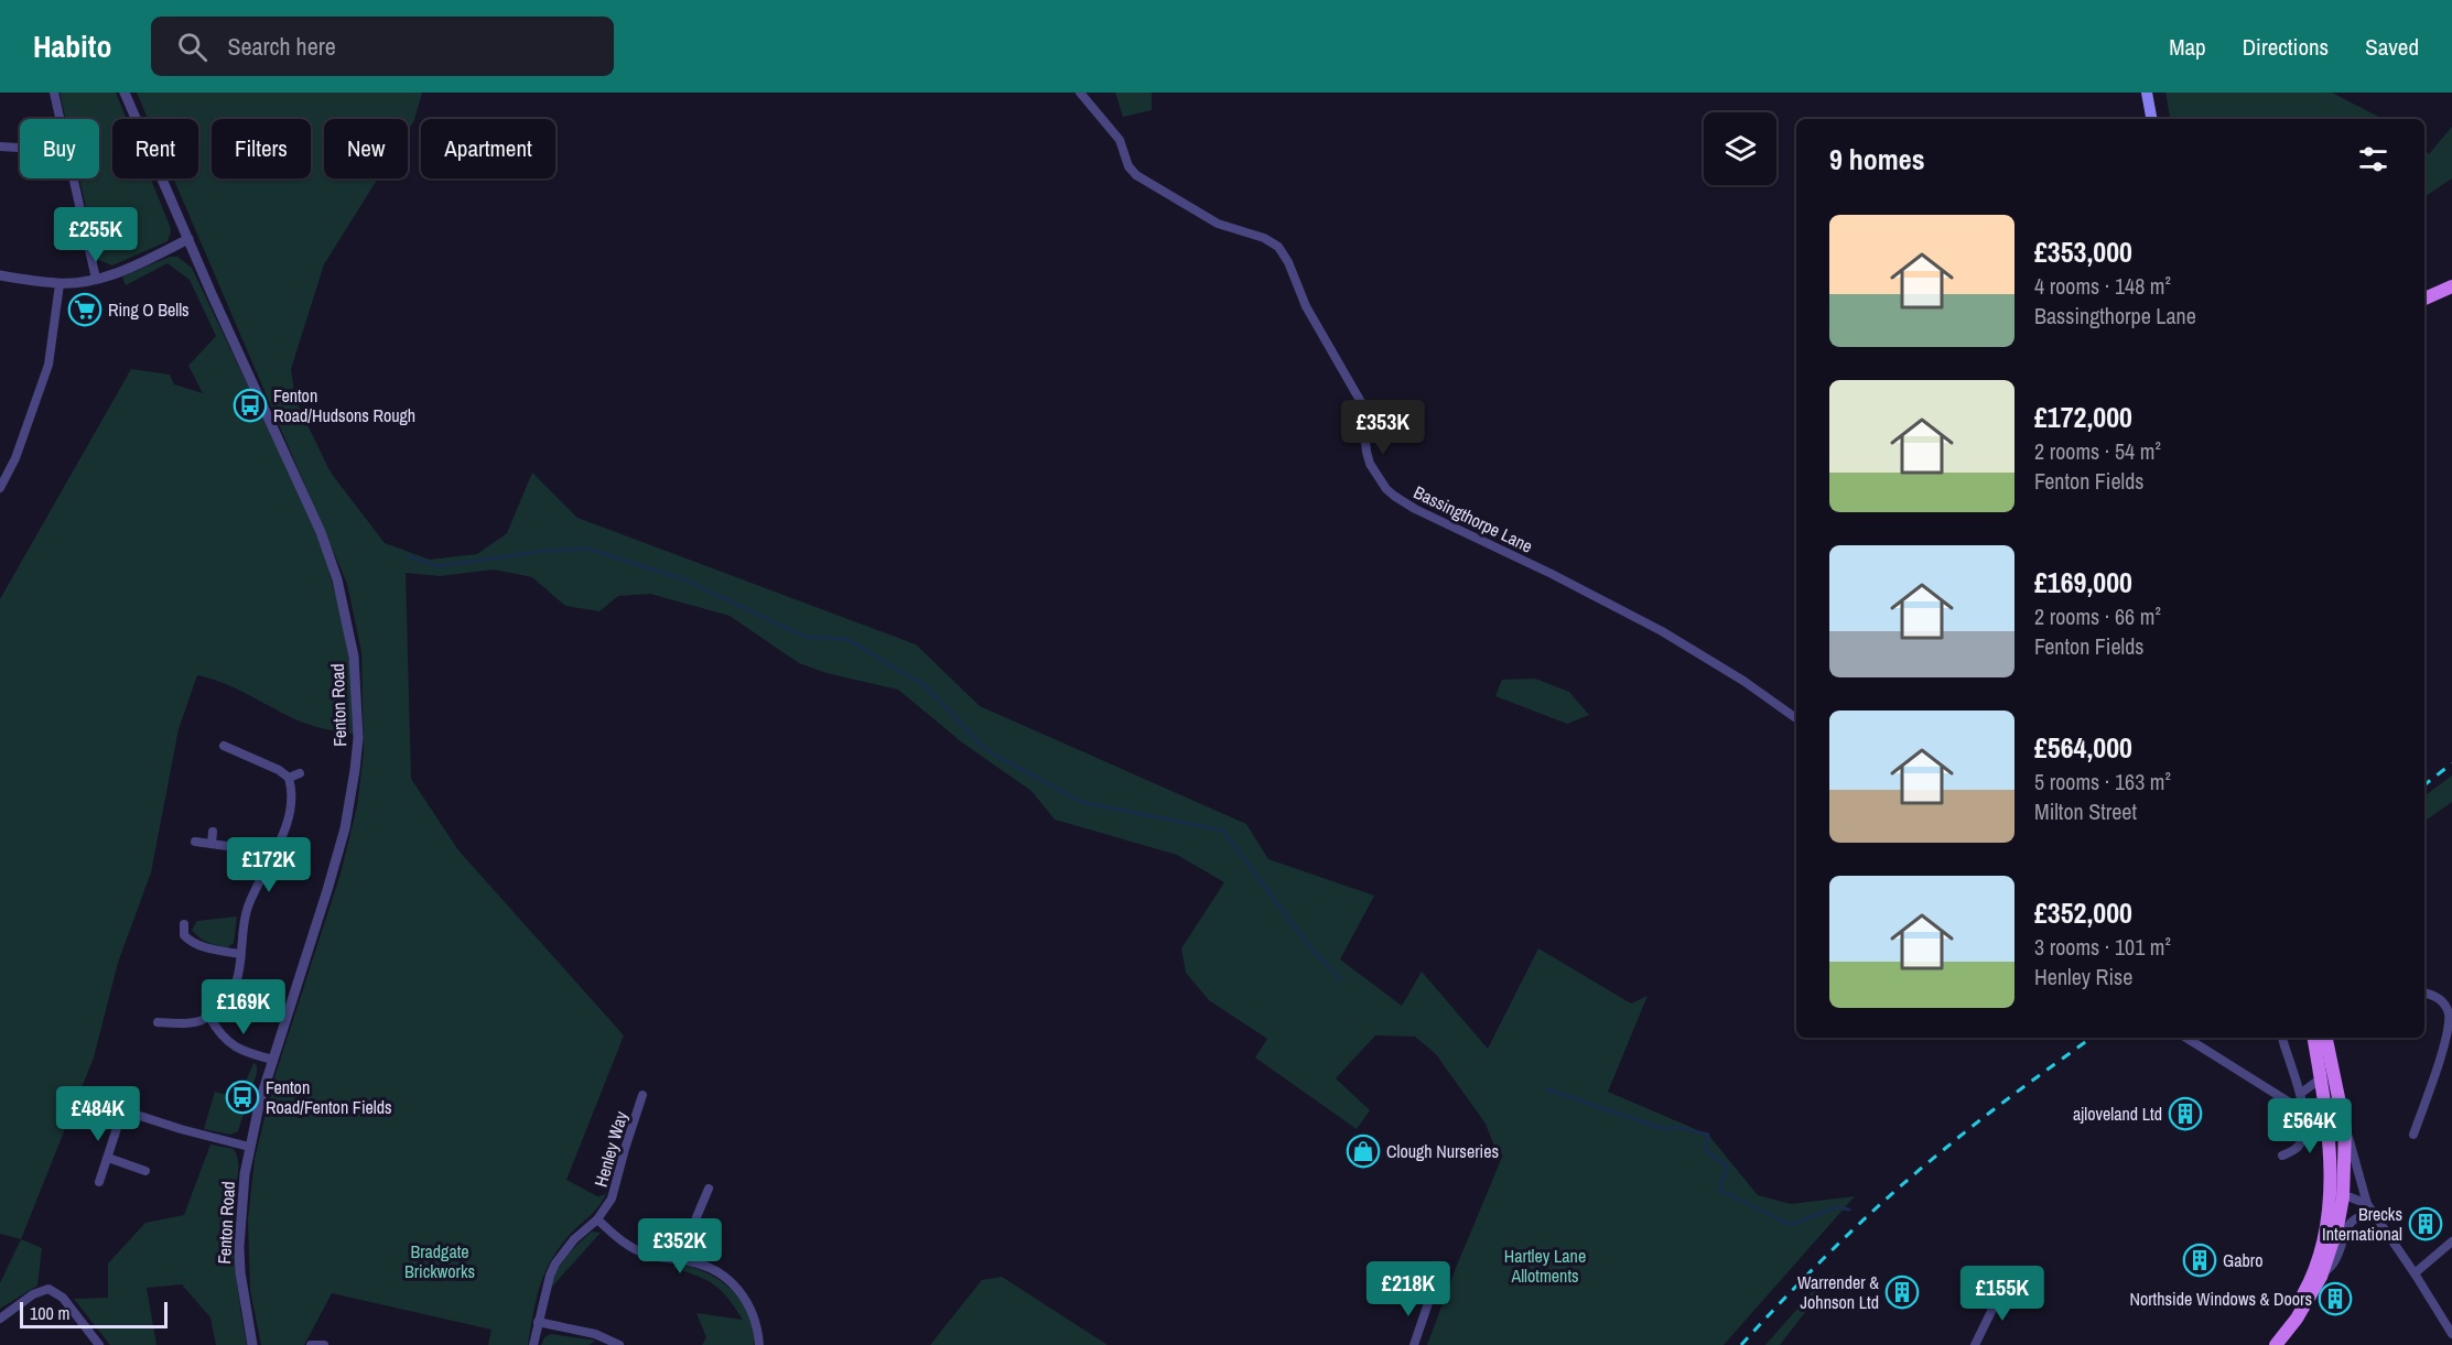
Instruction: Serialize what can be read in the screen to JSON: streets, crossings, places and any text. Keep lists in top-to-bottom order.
{
  "streets": {
    "street": ["Bassingthorpe Lane", "Fenton Road", "Henley Way"]
  },
  "parks": ["Bradgate Brickworks", "Hartley Lane Allotments"],
  "places": {
    "supermarket": ["Ring O Bells"],
    "bus stop": ["Fenton Road/Hudsons Rough", "Fenton Road/Fenton Fields"],
    "building": [
      "ajloveland Ltd",
      "Brecks International",
      "Gabro",
      "Warrender & Johnson Ltd",
      "Northside Windows & Doors"
    ],
    "shop": ["Clough Nurseries"]
  },
  "scale_bar": "100 m",
  "page": {
    "header": "Habito",
    "search": "Search here",
    "nav": ["Map", "Directions", "Saved"],
    "chip": [
      "Buy",
      "Rent",
      "Filters",
      "New",
      "Apartment"
    ],
    "heading": "9 homes",
    "list": [
      {
        "name": "£353,000",
        "note": "4 rooms · 148 m² · Bassingthorpe Lane"
      },
      {
        "name": "£172,000",
        "note": "2 rooms · 54 m² · Fenton Fields"
      },
      {
        "name": "£169,000",
        "note": "2 rooms · 66 m² · Fenton Fields"
      },
      {
        "name": "£564,000",
        "note": "5 rooms · 163 m² · Milton Street"
      },
      {
        "name": "£352,000",
        "note": "3 rooms · 101 m² · Henley Rise"
      }
    ],
    "price": [
      "£255K",
      "£353K",
      "£172K",
      "£169K",
      "£484K",
      "£564K",
      "£352K",
      "£218K",
      "£155K"
    ],
    "scale": "100 m"
  }
}
